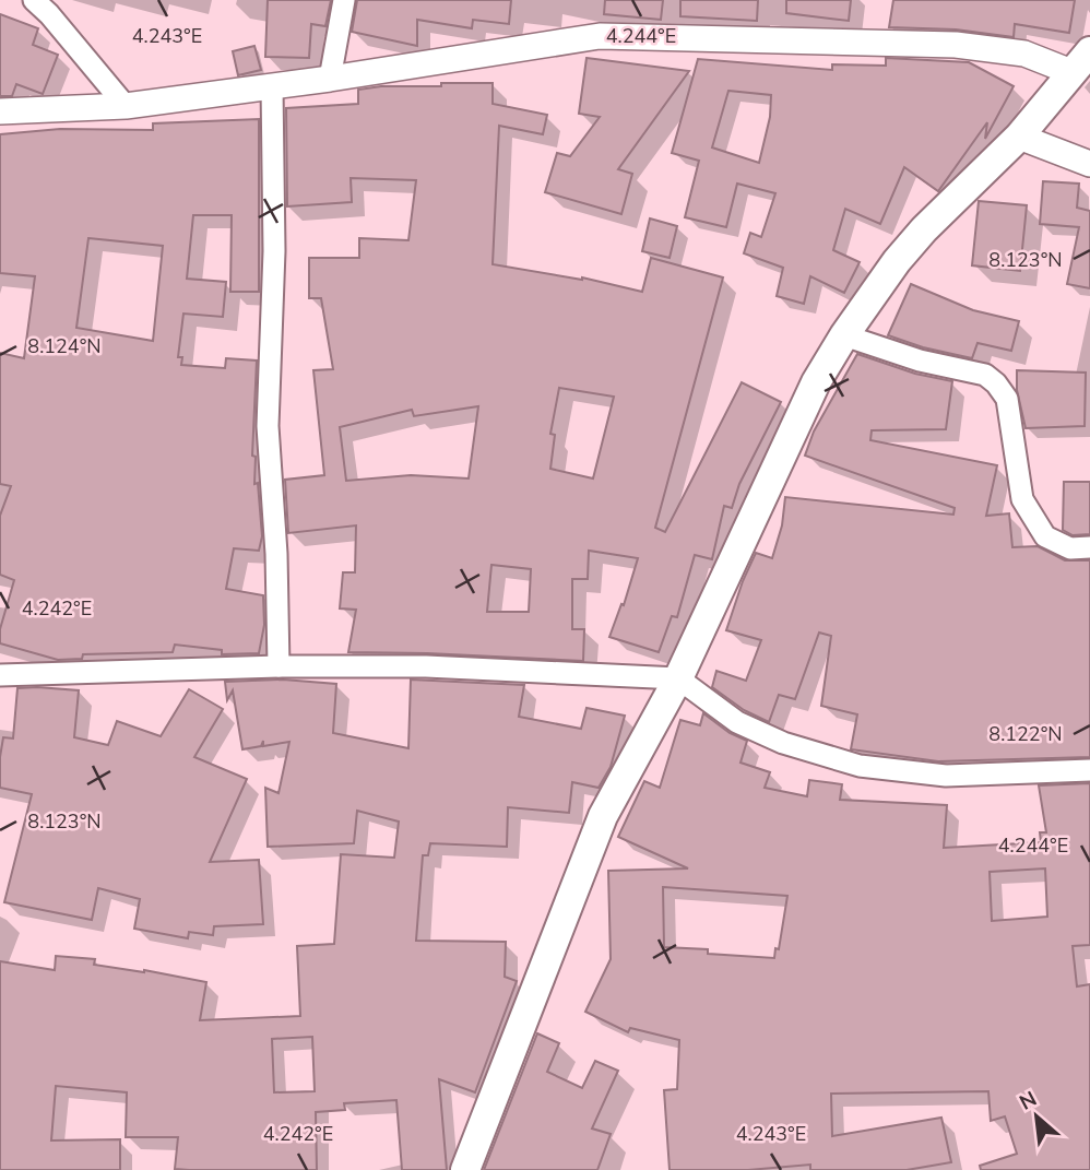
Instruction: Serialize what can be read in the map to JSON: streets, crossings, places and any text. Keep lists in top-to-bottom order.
{
  "north": "top left",
  "coordinates": [
    "4.243°E",
    "4.244°E",
    "8.123°N",
    "8.124°N",
    "4.242°E",
    "8.122°N"
  ]
}
